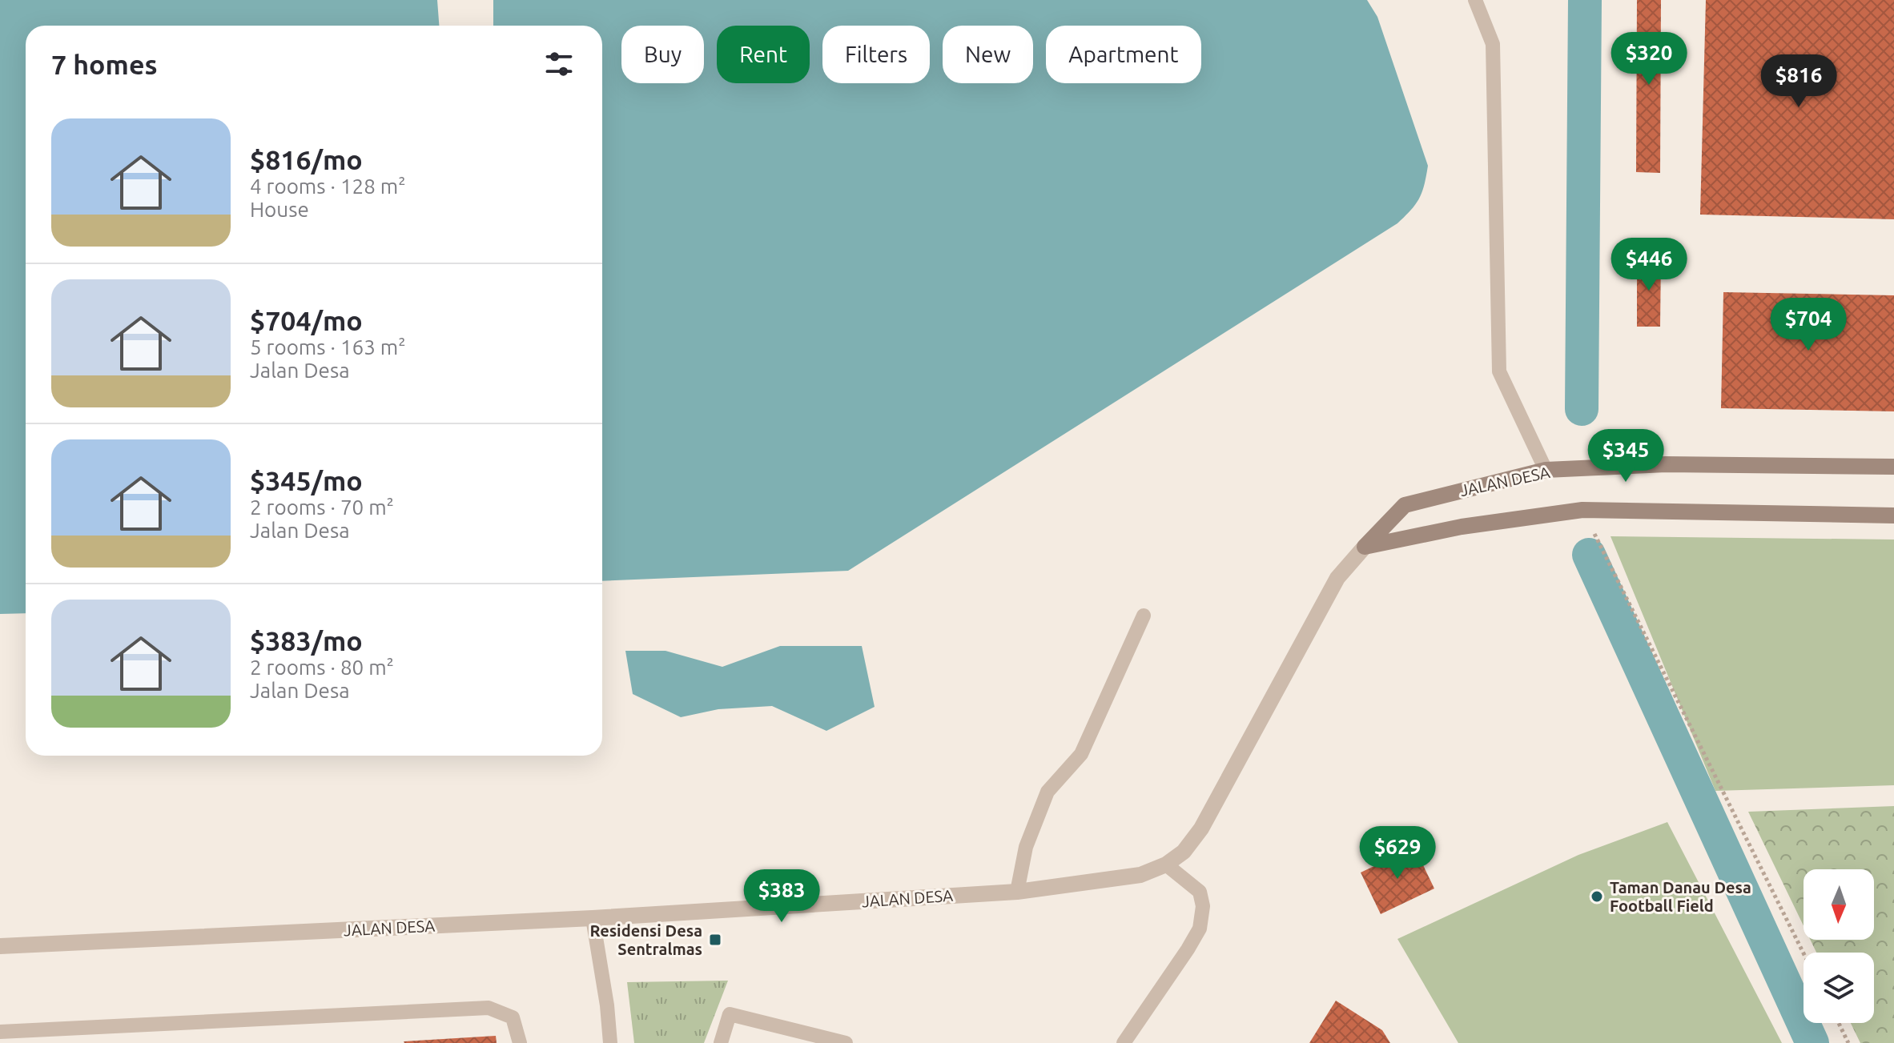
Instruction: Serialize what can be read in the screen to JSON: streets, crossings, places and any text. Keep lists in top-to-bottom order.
{
  "streets": {
    "main road": ["JALAN DESA"]
  },
  "places": {
    "other": ["Taman Danau Desa Football Field"],
    "transit": ["Residensi Desa Sentralmas"]
  },
  "north": "bottom",
  "page": {
    "chip": [
      "Buy",
      "Rent",
      "Filters",
      "New",
      "Apartment"
    ],
    "heading": "7 homes",
    "price": [
      "$320",
      "$816",
      "$446",
      "$704",
      "$345",
      "$629",
      "$383"
    ],
    "list": [
      {
        "name": "$816/mo",
        "note": "4 rooms · 128 m² · House"
      },
      {
        "name": "$704/mo",
        "note": "5 rooms · 163 m² · Jalan Desa"
      },
      {
        "name": "$345/mo",
        "note": "2 rooms · 70 m² · Jalan Desa"
      },
      {
        "name": "$383/mo",
        "note": "2 rooms · 80 m² · Jalan Desa"
      }
    ]
  }
}
